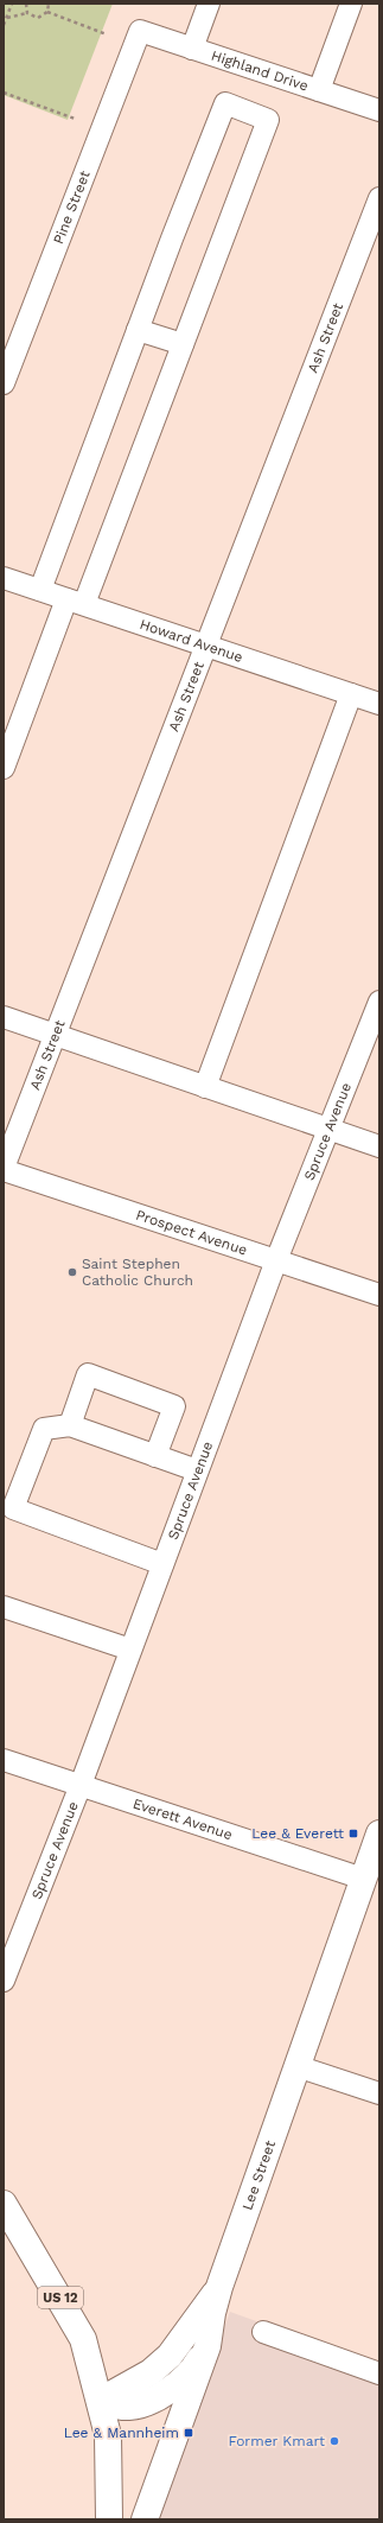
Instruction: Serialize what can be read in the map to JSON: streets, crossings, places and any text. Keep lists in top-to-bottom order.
{
  "streets": {
    "main road": ["Lee Street", "US 12"],
    "street": [
      "Highland Drive",
      "Pine Street",
      "Ash Street",
      "Howard Avenue",
      "Spruce Avenue",
      "Prospect Avenue",
      "Everett Avenue"
    ]
  },
  "crossings": [
    ["Highland Drive", "Pine Street"],
    ["Ash Street", "Howard Avenue"],
    ["Ash Street", "Prospect Avenue"],
    ["Spruce Avenue", "Prospect Avenue"],
    ["Spruce Avenue", "Everett Avenue"],
    ["Everett Avenue", "Lee Street"]
  ],
  "places": {
    "other": ["Saint Stephen Catholic Church", "Former Kmart"],
    "transit": ["Lee & Everett", "Lee & Mannheim"]
  }
}
